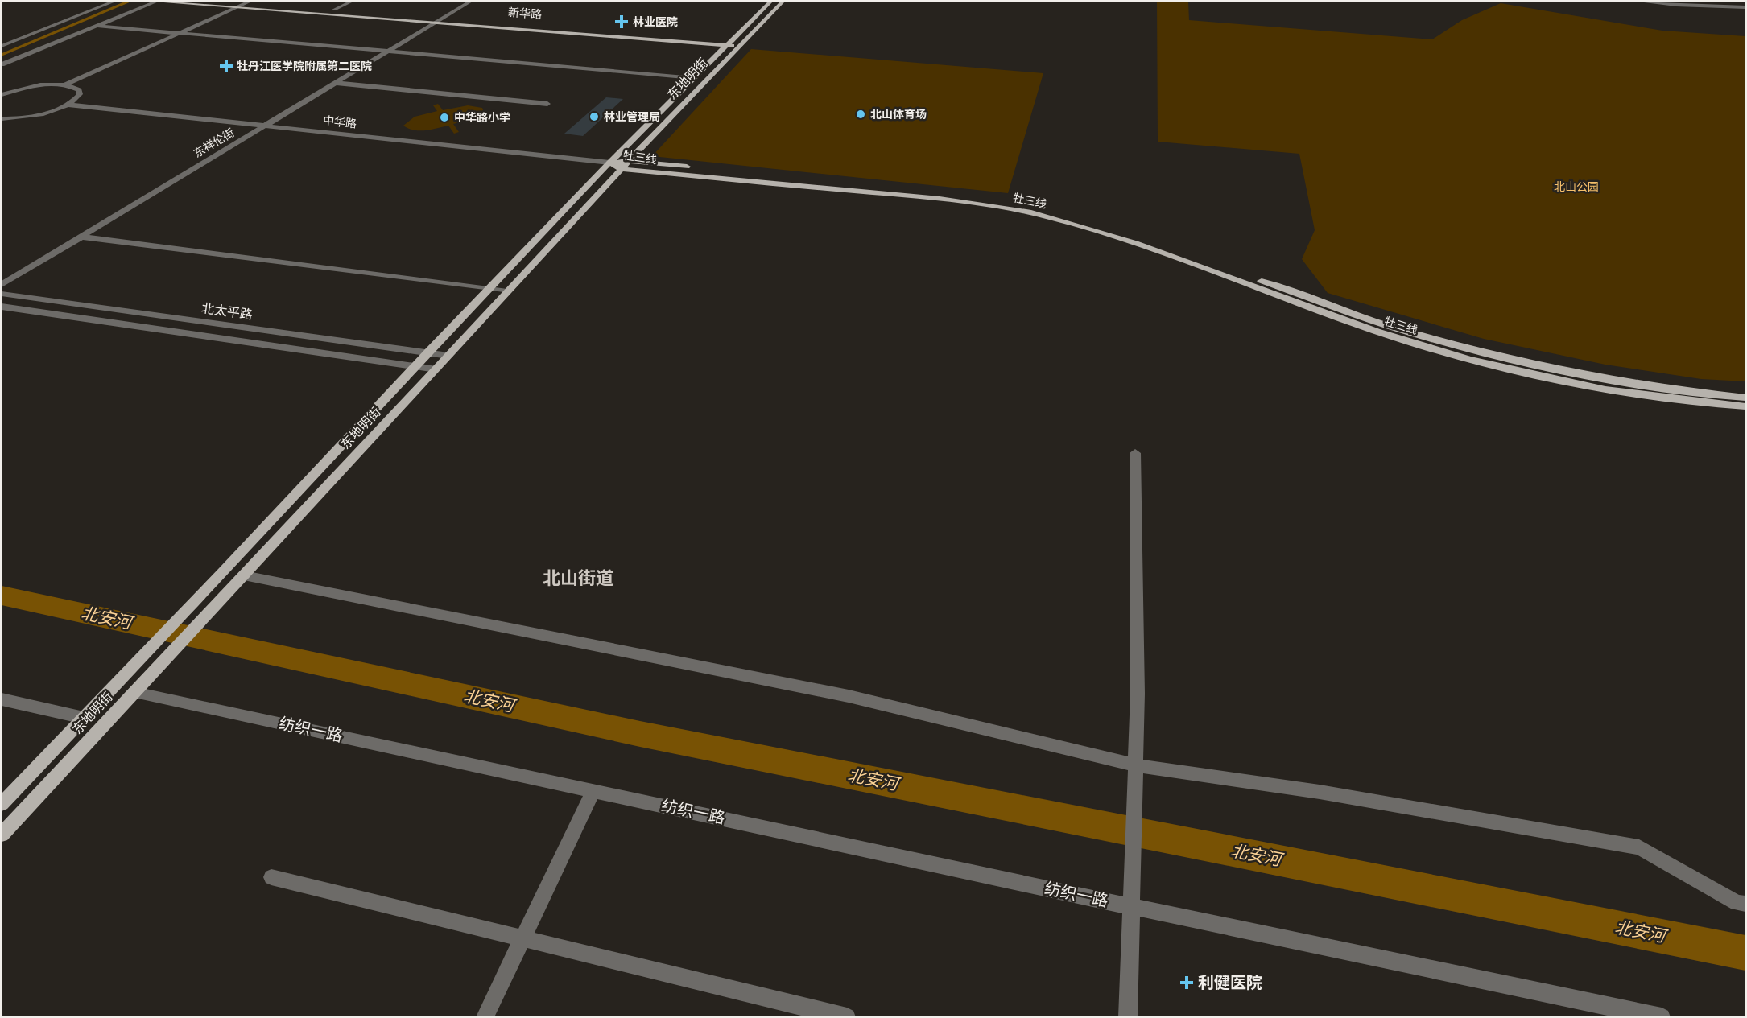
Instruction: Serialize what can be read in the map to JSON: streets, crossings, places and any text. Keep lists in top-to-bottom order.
{
  "streets": {
    "main road": ["东地明街", "牡三线"],
    "street": [
      "中华路",
      "东祥伦街",
      "北太平路",
      "纺织一路"
    ]
  },
  "crossings": [
    ["东地明街", "中华路"],
    ["东地明街", "牡三线"],
    ["东地明街", "北太平路"],
    ["东地明街", "纺织一路"],
    ["中华路", "东祥伦街"],
    ["中华路", "牡三线"]
  ],
  "districts": ["北山街道"],
  "water": ["北安河"],
  "parks": ["北山公园"],
  "places": {
    "health": ["林业医院", "牡丹江医学院附属第二医院", "利健医院"],
    "other": ["北山体育场", "林业管理局", "中华路小学"]
  }
}
